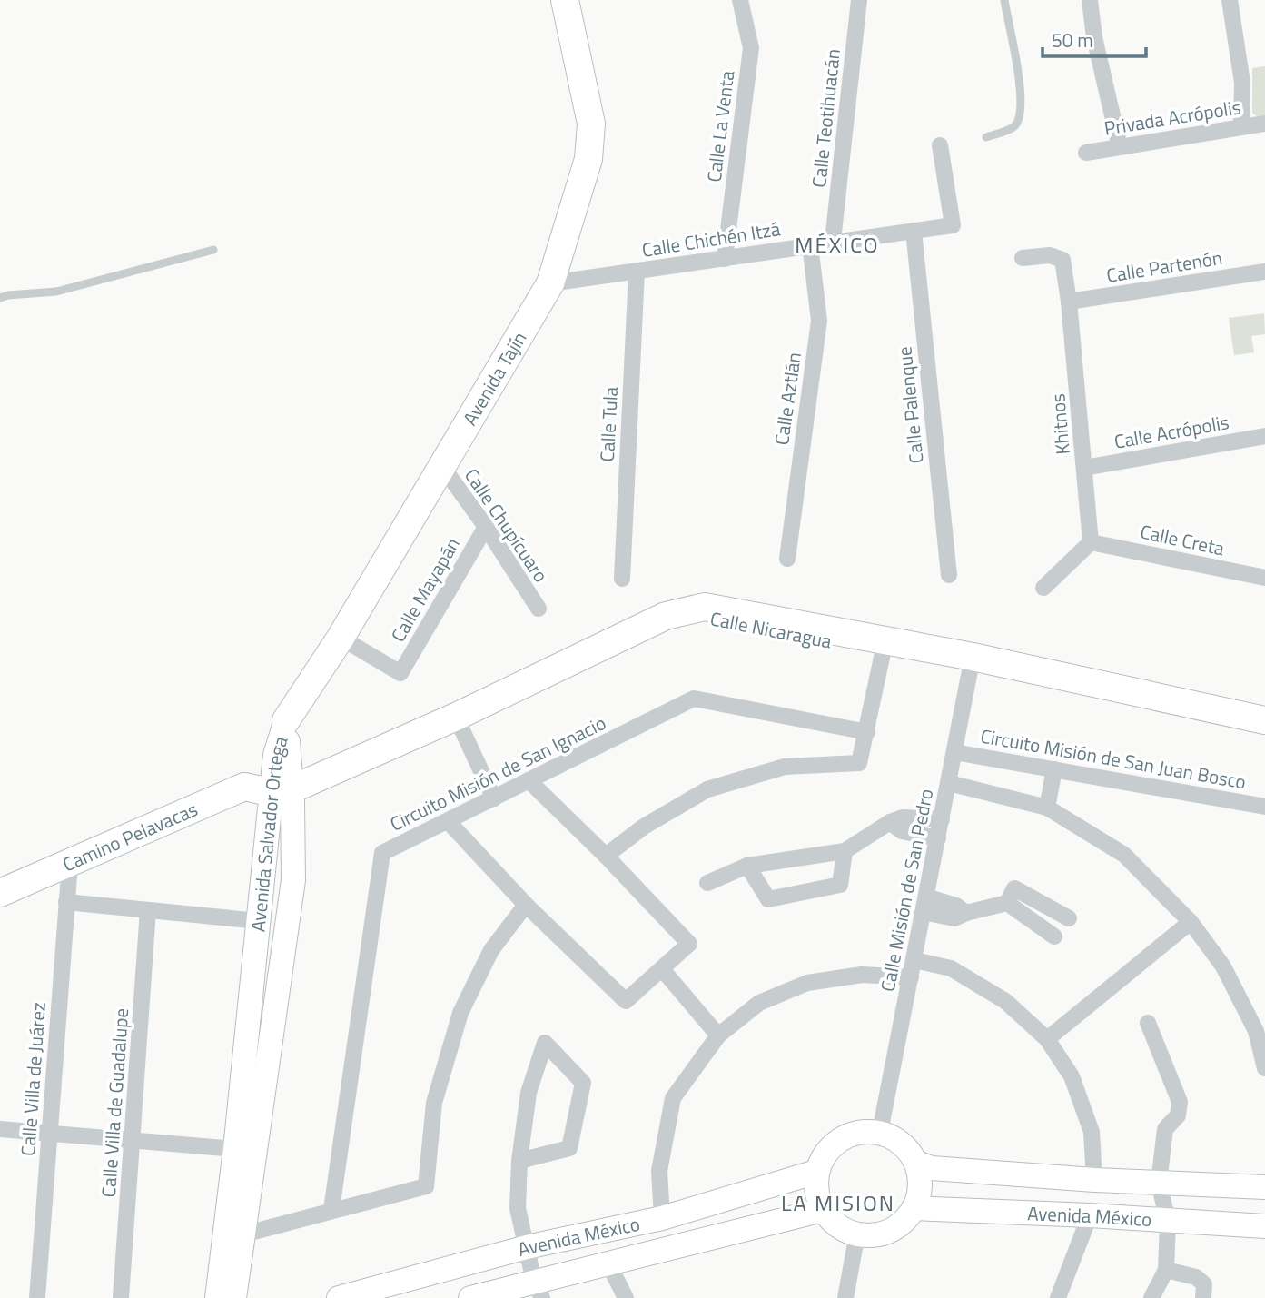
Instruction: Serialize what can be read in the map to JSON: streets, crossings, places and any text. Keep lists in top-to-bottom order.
{
  "streets": {
    "main road": ["Avenida Tajín", "Calle Nicaragua", "Camino Pelavacas"],
    "street": [
      "Privada Acrópolis",
      "Calle Teotihuacán",
      "Calle La Venta",
      "Calle Chichén Itzá",
      "Calle Partenón",
      "Calle Aztlán",
      "Calle Palenque",
      "Calle Tula",
      "Khitnos",
      "Calle Acrópolis",
      "Calle Chupícuaro",
      "Calle Creta",
      "Calle Mayapán",
      "Circuito Misión de San Juan Bosco",
      "Circuito Misión de San Ignacio",
      "Avenida Salvador Ortega",
      "Calle Misión de San Pedro",
      "Calle Villa de Juárez",
      "Calle Villa de Guadalupe",
      "Avenida México"
    ]
  },
  "crossings": [
    ["Calle Teotihuacán", "Calle Chichén Itzá"],
    ["Calle La Venta", "Calle Chichén Itzá"],
    ["Calle Chichén Itzá", "Avenida Tajín"],
    ["Calle Chichén Itzá", "Calle Aztlán"],
    ["Calle Chichén Itzá", "Calle Palenque"],
    ["Calle Chichén Itzá", "Calle Tula"],
    ["Calle Partenón", "Khitnos"],
    ["Avenida Tajín", "Calle Chupícuaro"],
    ["Avenida Tajín", "Calle Mayapán"],
    ["Avenida Tajín", "Avenida Salvador Ortega"],
    ["Khitnos", "Calle Acrópolis"],
    ["Khitnos", "Calle Creta"],
    ["Calle Chupícuaro", "Calle Mayapán"],
    ["Calle Nicaragua", "Avenida Salvador Ortega"],
    ["Calle Nicaragua", "Camino Pelavacas"],
    ["Calle Nicaragua", "Calle Misión de San Pedro"],
    ["Circuito Misión de San Juan Bosco", "Calle Misión de San Pedro"],
    ["Avenida Salvador Ortega", "Camino Pelavacas"],
    ["Camino Pelavacas", "Calle Villa de Juárez"],
    ["Calle Misión de San Pedro", "Avenida México"]
  ],
  "districts": ["MÉXICO", "LA MISION"],
  "scale_bar": "50 m"
}
